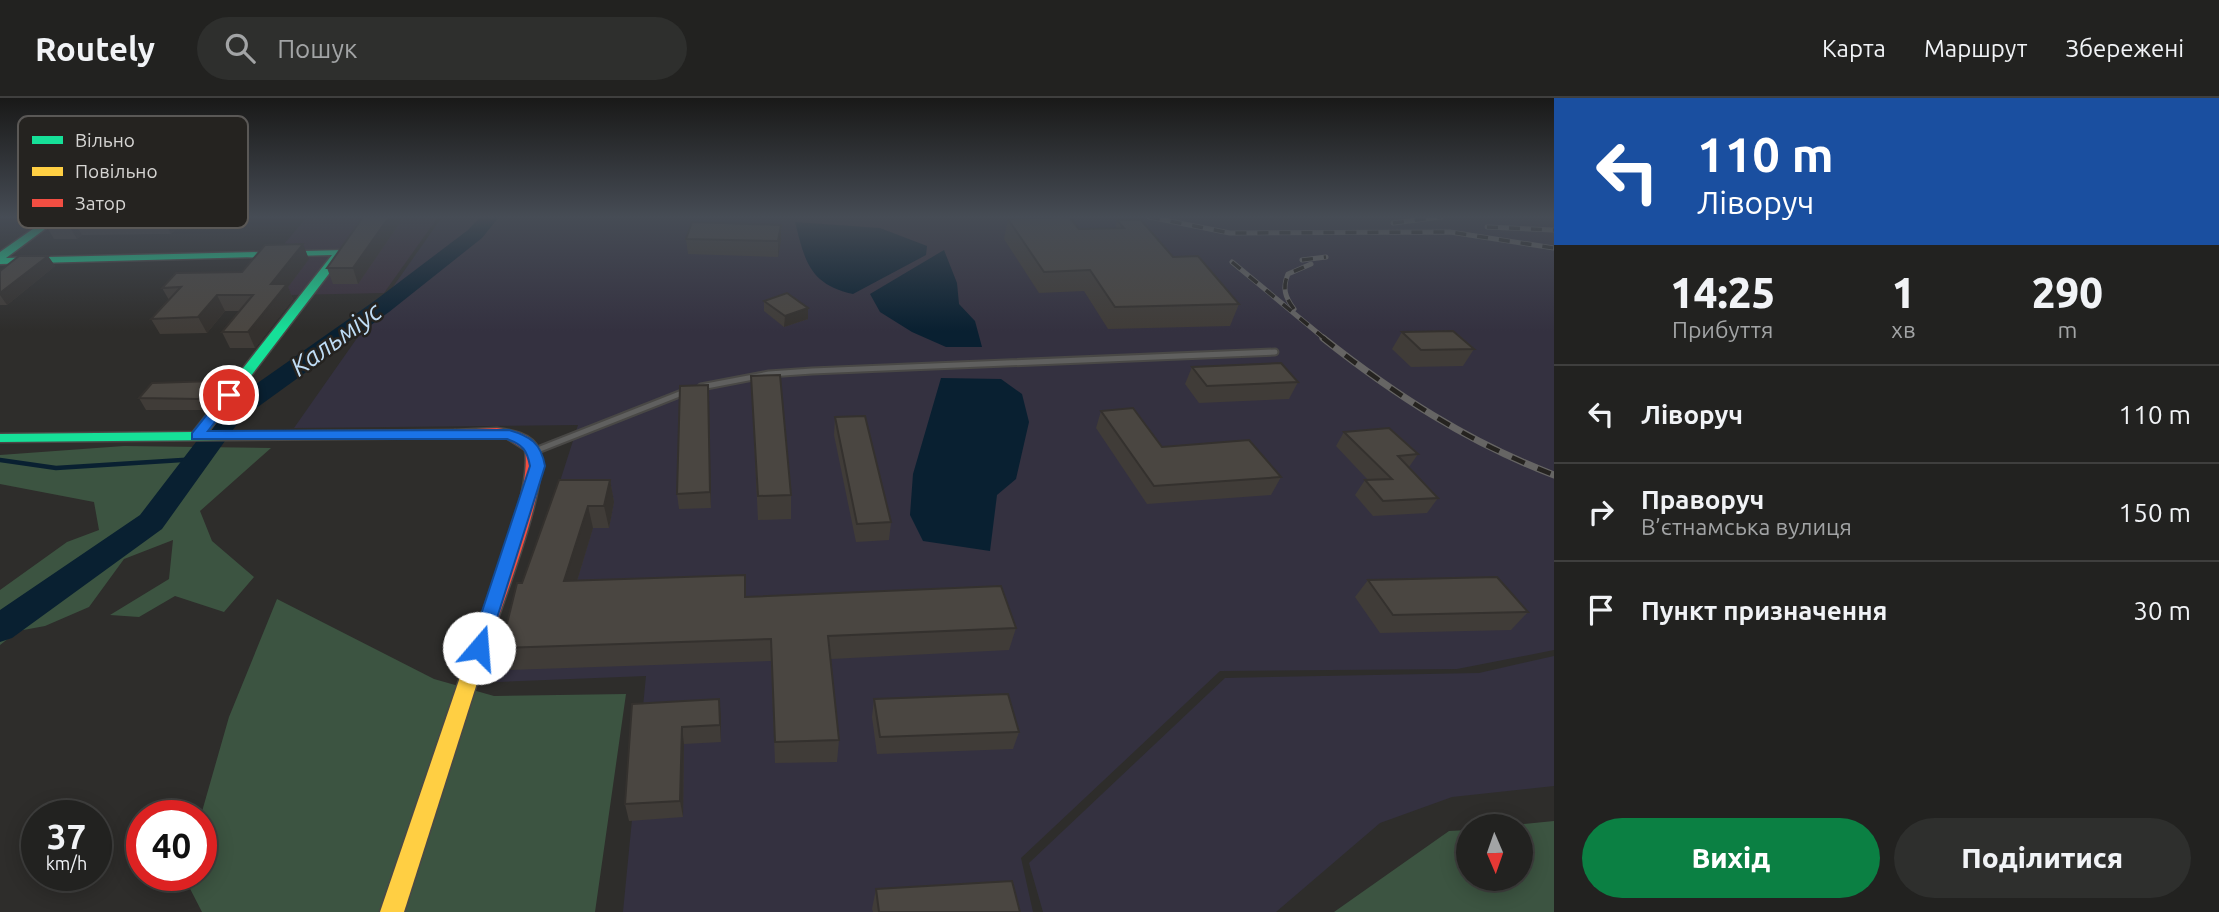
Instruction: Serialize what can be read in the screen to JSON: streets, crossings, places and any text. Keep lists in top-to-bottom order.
{
  "water": ["Кальміус"],
  "legend": ["Вільно", "Повільно", "Затор"],
  "north": "bottom",
  "page": {
    "header": "Routely",
    "search": "Пошук",
    "nav": ["Карта", "Маршрут", "Збережені"],
    "turn": ["110 m", "Ліворуч"],
    "eta": [
      "14:25",
      "Прибуття",
      "1",
      "хв",
      "290",
      "m"
    ],
    "list": [
      {
        "name": "Ліворуч",
        "value": "110 m"
      },
      {
        "name": "Праворуч",
        "note": "В’єтнамська вулиця",
        "value": "150 m"
      },
      {
        "name": "Пункт призначення",
        "value": "30 m"
      }
    ],
    "speed": "37 km/h",
    "limit": "40",
    "buttons": ["Вихід", "Поділитися"]
  }
}
